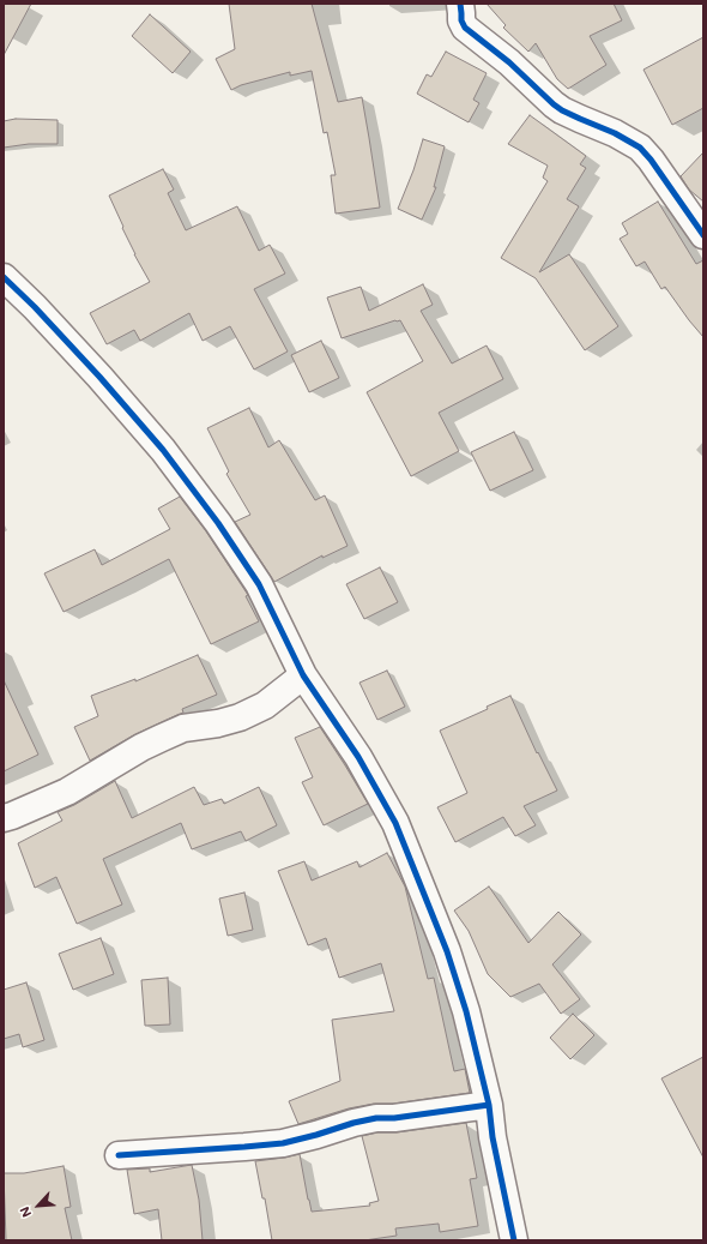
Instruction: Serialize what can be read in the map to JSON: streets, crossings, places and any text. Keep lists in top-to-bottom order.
{
  "north": "bottom left"
}
